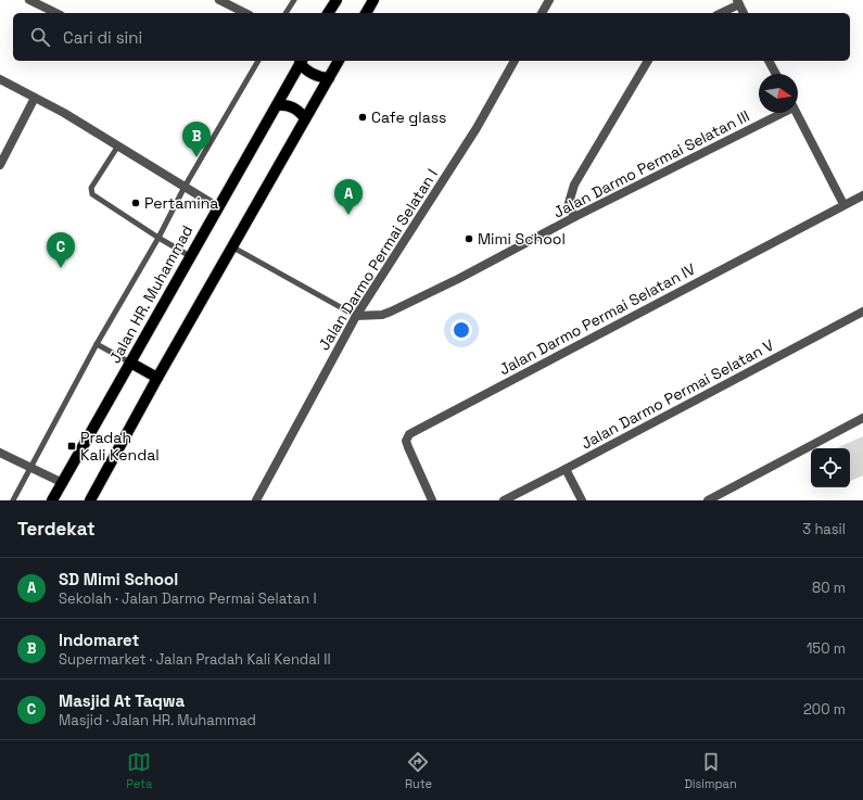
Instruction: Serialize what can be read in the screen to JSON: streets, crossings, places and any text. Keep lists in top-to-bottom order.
{
  "streets": {
    "main road": ["Jalan HR. Muhammad"],
    "street": [
      "Jalan Darmo Permai Selatan III",
      "Jalan Darmo Permai Selatan I",
      "Jalan Darmo Permai Selatan IV",
      "Jalan Darmo Permai Selatan V"
    ]
  },
  "crossings": [
    ["Jalan Darmo Permai Selatan III", "Jalan Darmo Permai Selatan I"]
  ],
  "places": {
    "other": ["Cafe glass", "Pertamina", "Mimi School"],
    "transit": ["Pradah Kali Kendal"]
  },
  "north": "right",
  "page": {
    "search": "Cari di sini",
    "pins": ["B", "A", "C"],
    "heading": ["Terdekat", "3 hasil"],
    "list": [
      {
        "mark": "A",
        "name": "SD Mimi School",
        "note": "Sekolah · Jalan Darmo Permai Selatan I",
        "value": "80 m"
      },
      {
        "mark": "B",
        "name": "Indomaret",
        "note": "Supermarket · Jalan Pradah Kali Kendal II",
        "value": "150 m"
      },
      {
        "mark": "C",
        "name": "Masjid At Taqwa",
        "note": "Masjid · Jalan HR. Muhammad",
        "value": "200 m"
      }
    ],
    "nav": ["Peta", "Rute", "Disimpan"]
  }
}
